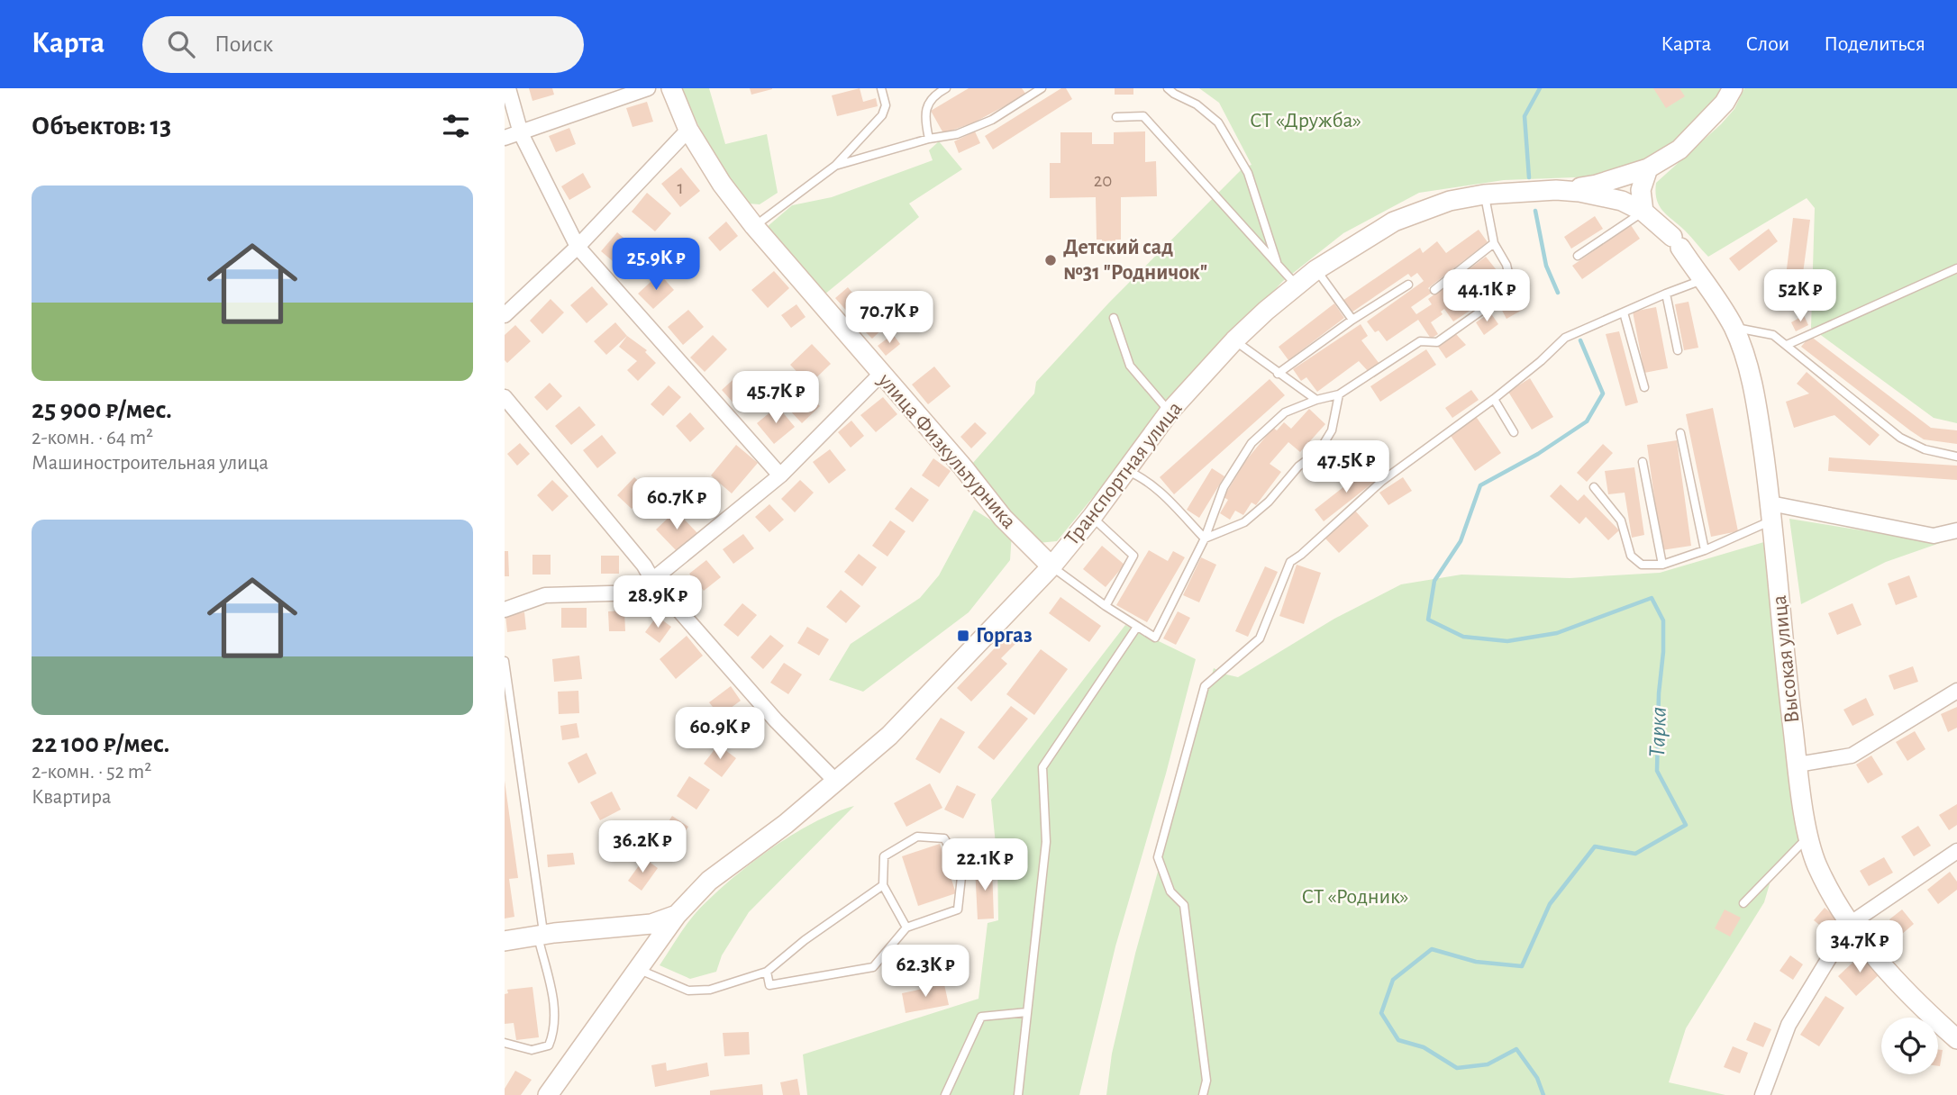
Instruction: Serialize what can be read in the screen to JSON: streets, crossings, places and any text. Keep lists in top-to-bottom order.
{
  "streets": {
    "street": ["улица Физкультурника", "Транспортная улица", "Высокая улица"]
  },
  "crossings": [
    ["улица Физкультурника", "Транспортная улица"],
    ["Транспортная улица", "Высокая улица"]
  ],
  "water": ["Тарка"],
  "parks": ["СТ «Дружба»", "СТ «Родник»"],
  "places": {
    "other": ["Детский сад №31 \"Родничок\""],
    "transit": ["Горгаз"]
  },
  "house_numbers": ["20", "1"],
  "page": {
    "header": "Карта",
    "search": "Поиск",
    "nav": ["Карта", "Слои", "Поделиться"],
    "heading": "Объектов: 13",
    "list": [
      {
        "name": "25 900 ₽/мес.",
        "note": "2-комн. · 64 m² · Машиностроительная улица"
      },
      {
        "name": "22 100 ₽/мес.",
        "note": "2-комн. · 52 m² · Квартира"
      }
    ],
    "price": [
      "25.9K ₽",
      "44.1K ₽",
      "52K ₽",
      "70.7K ₽",
      "45.7K ₽",
      "47.5K ₽",
      "60.7K ₽",
      "28.9K ₽",
      "60.9K ₽",
      "36.2K ₽",
      "22.1K ₽",
      "34.7K ₽",
      "62.3K ₽"
    ]
  }
}
